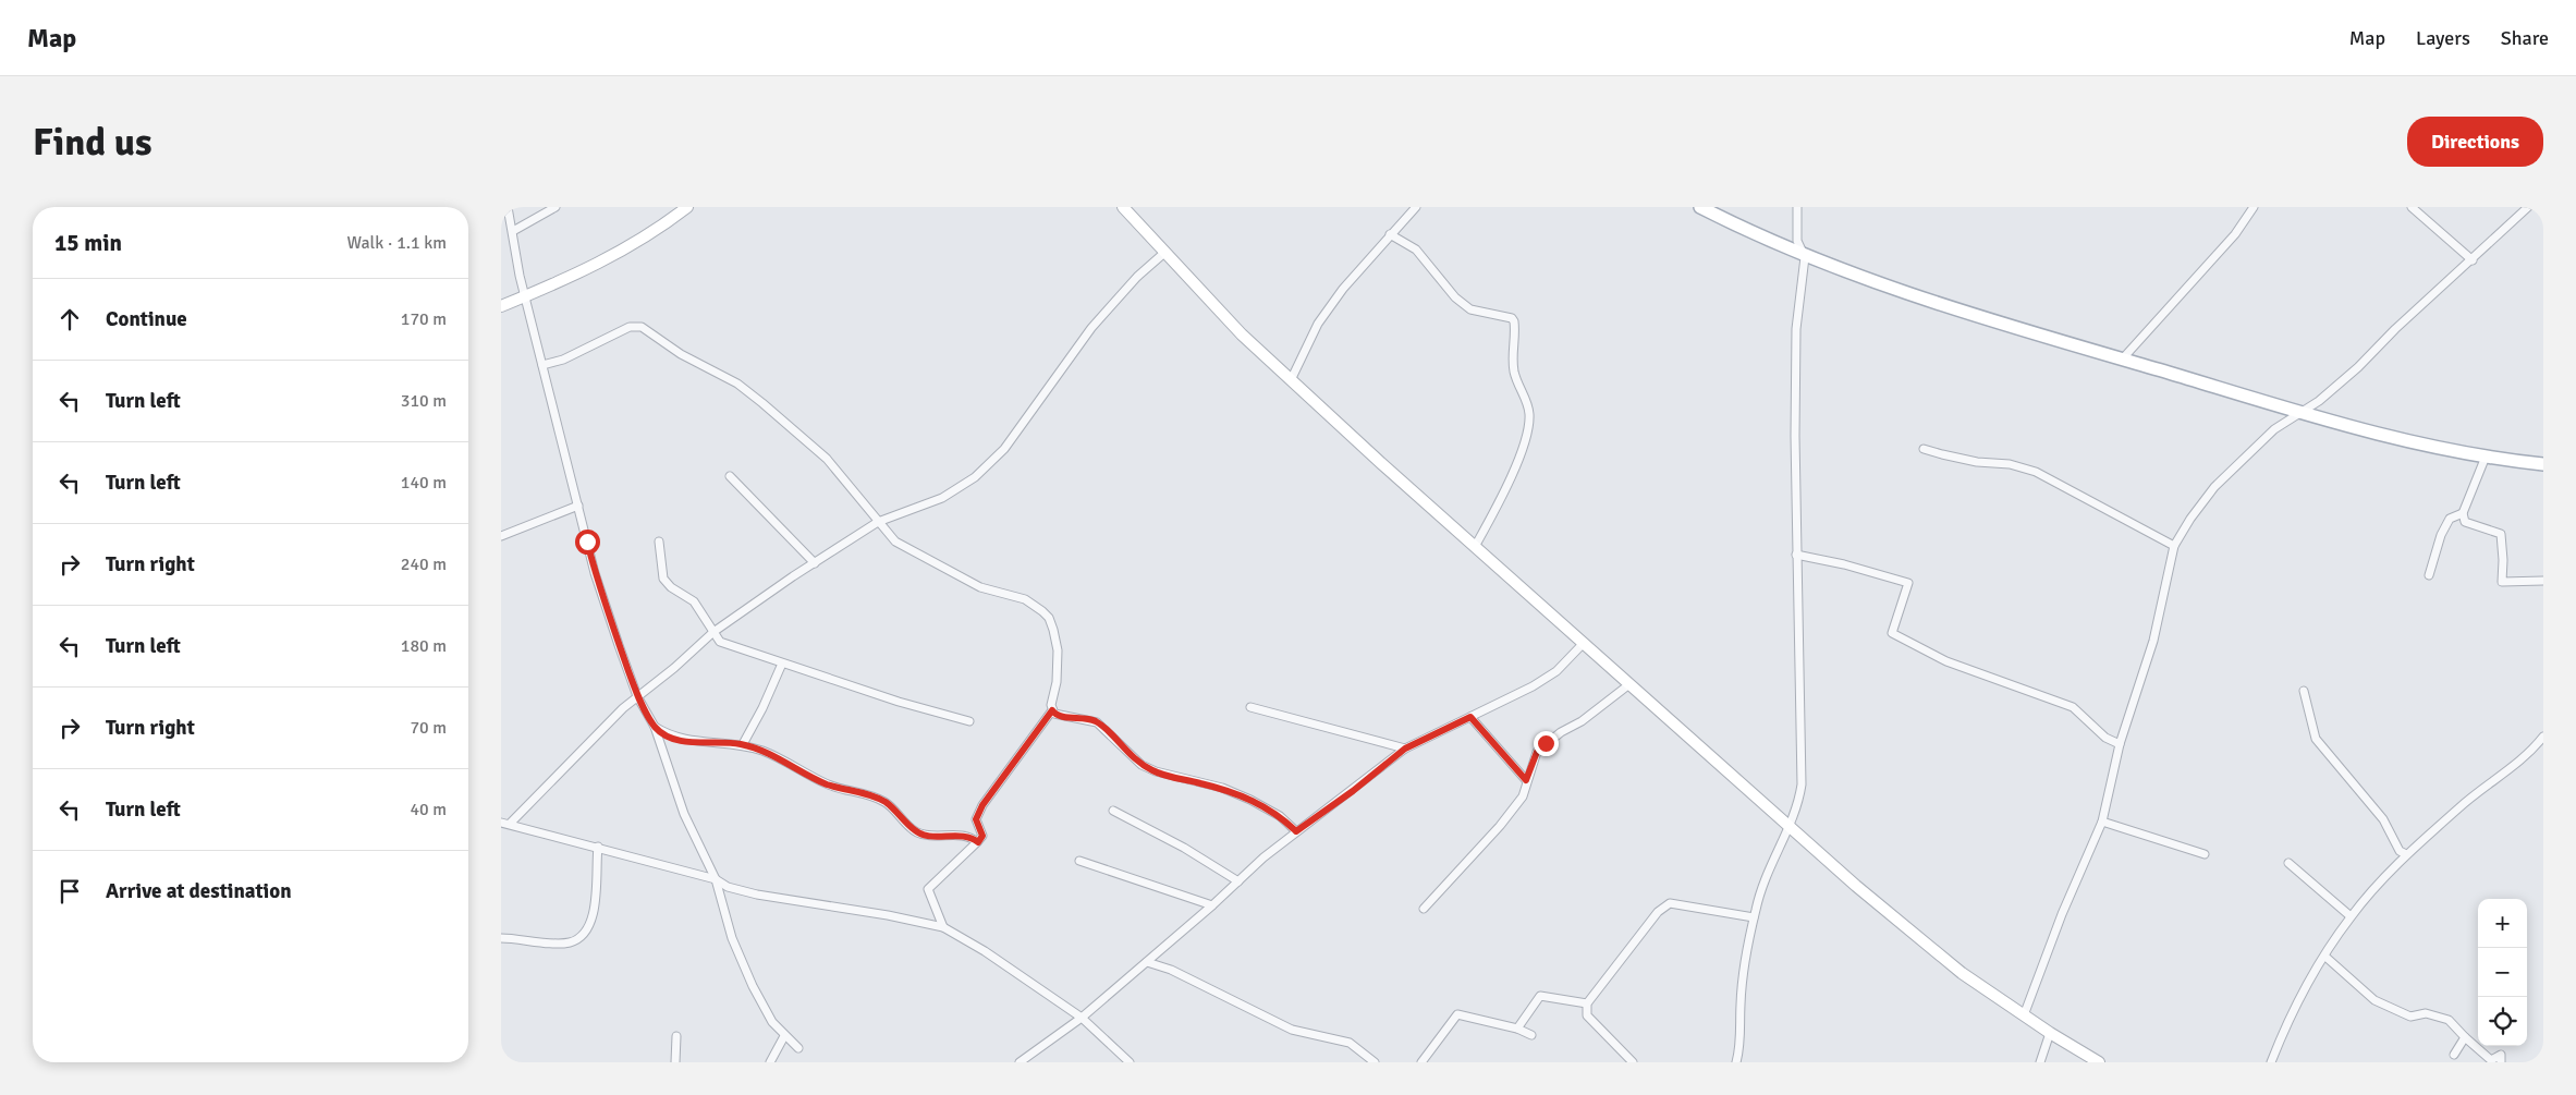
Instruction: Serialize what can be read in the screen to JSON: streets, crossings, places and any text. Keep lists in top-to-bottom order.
{
  "page": {
    "header": "Map",
    "nav": ["Map", "Layers", "Share"],
    "buttons": "Directions",
    "title": "Find us",
    "heading": ["15 min", "Walk · 1.1 km"],
    "list": [
      ["Continue", "170 m"],
      ["Turn left", "310 m"],
      ["Turn left", "140 m"],
      ["Turn right", "240 m"],
      ["Turn left", "180 m"],
      ["Turn right", "70 m"],
      ["Turn left", "40 m"],
      "Arrive at destination"
    ],
    "map_buttons": ["+", "−"]
  }
}
